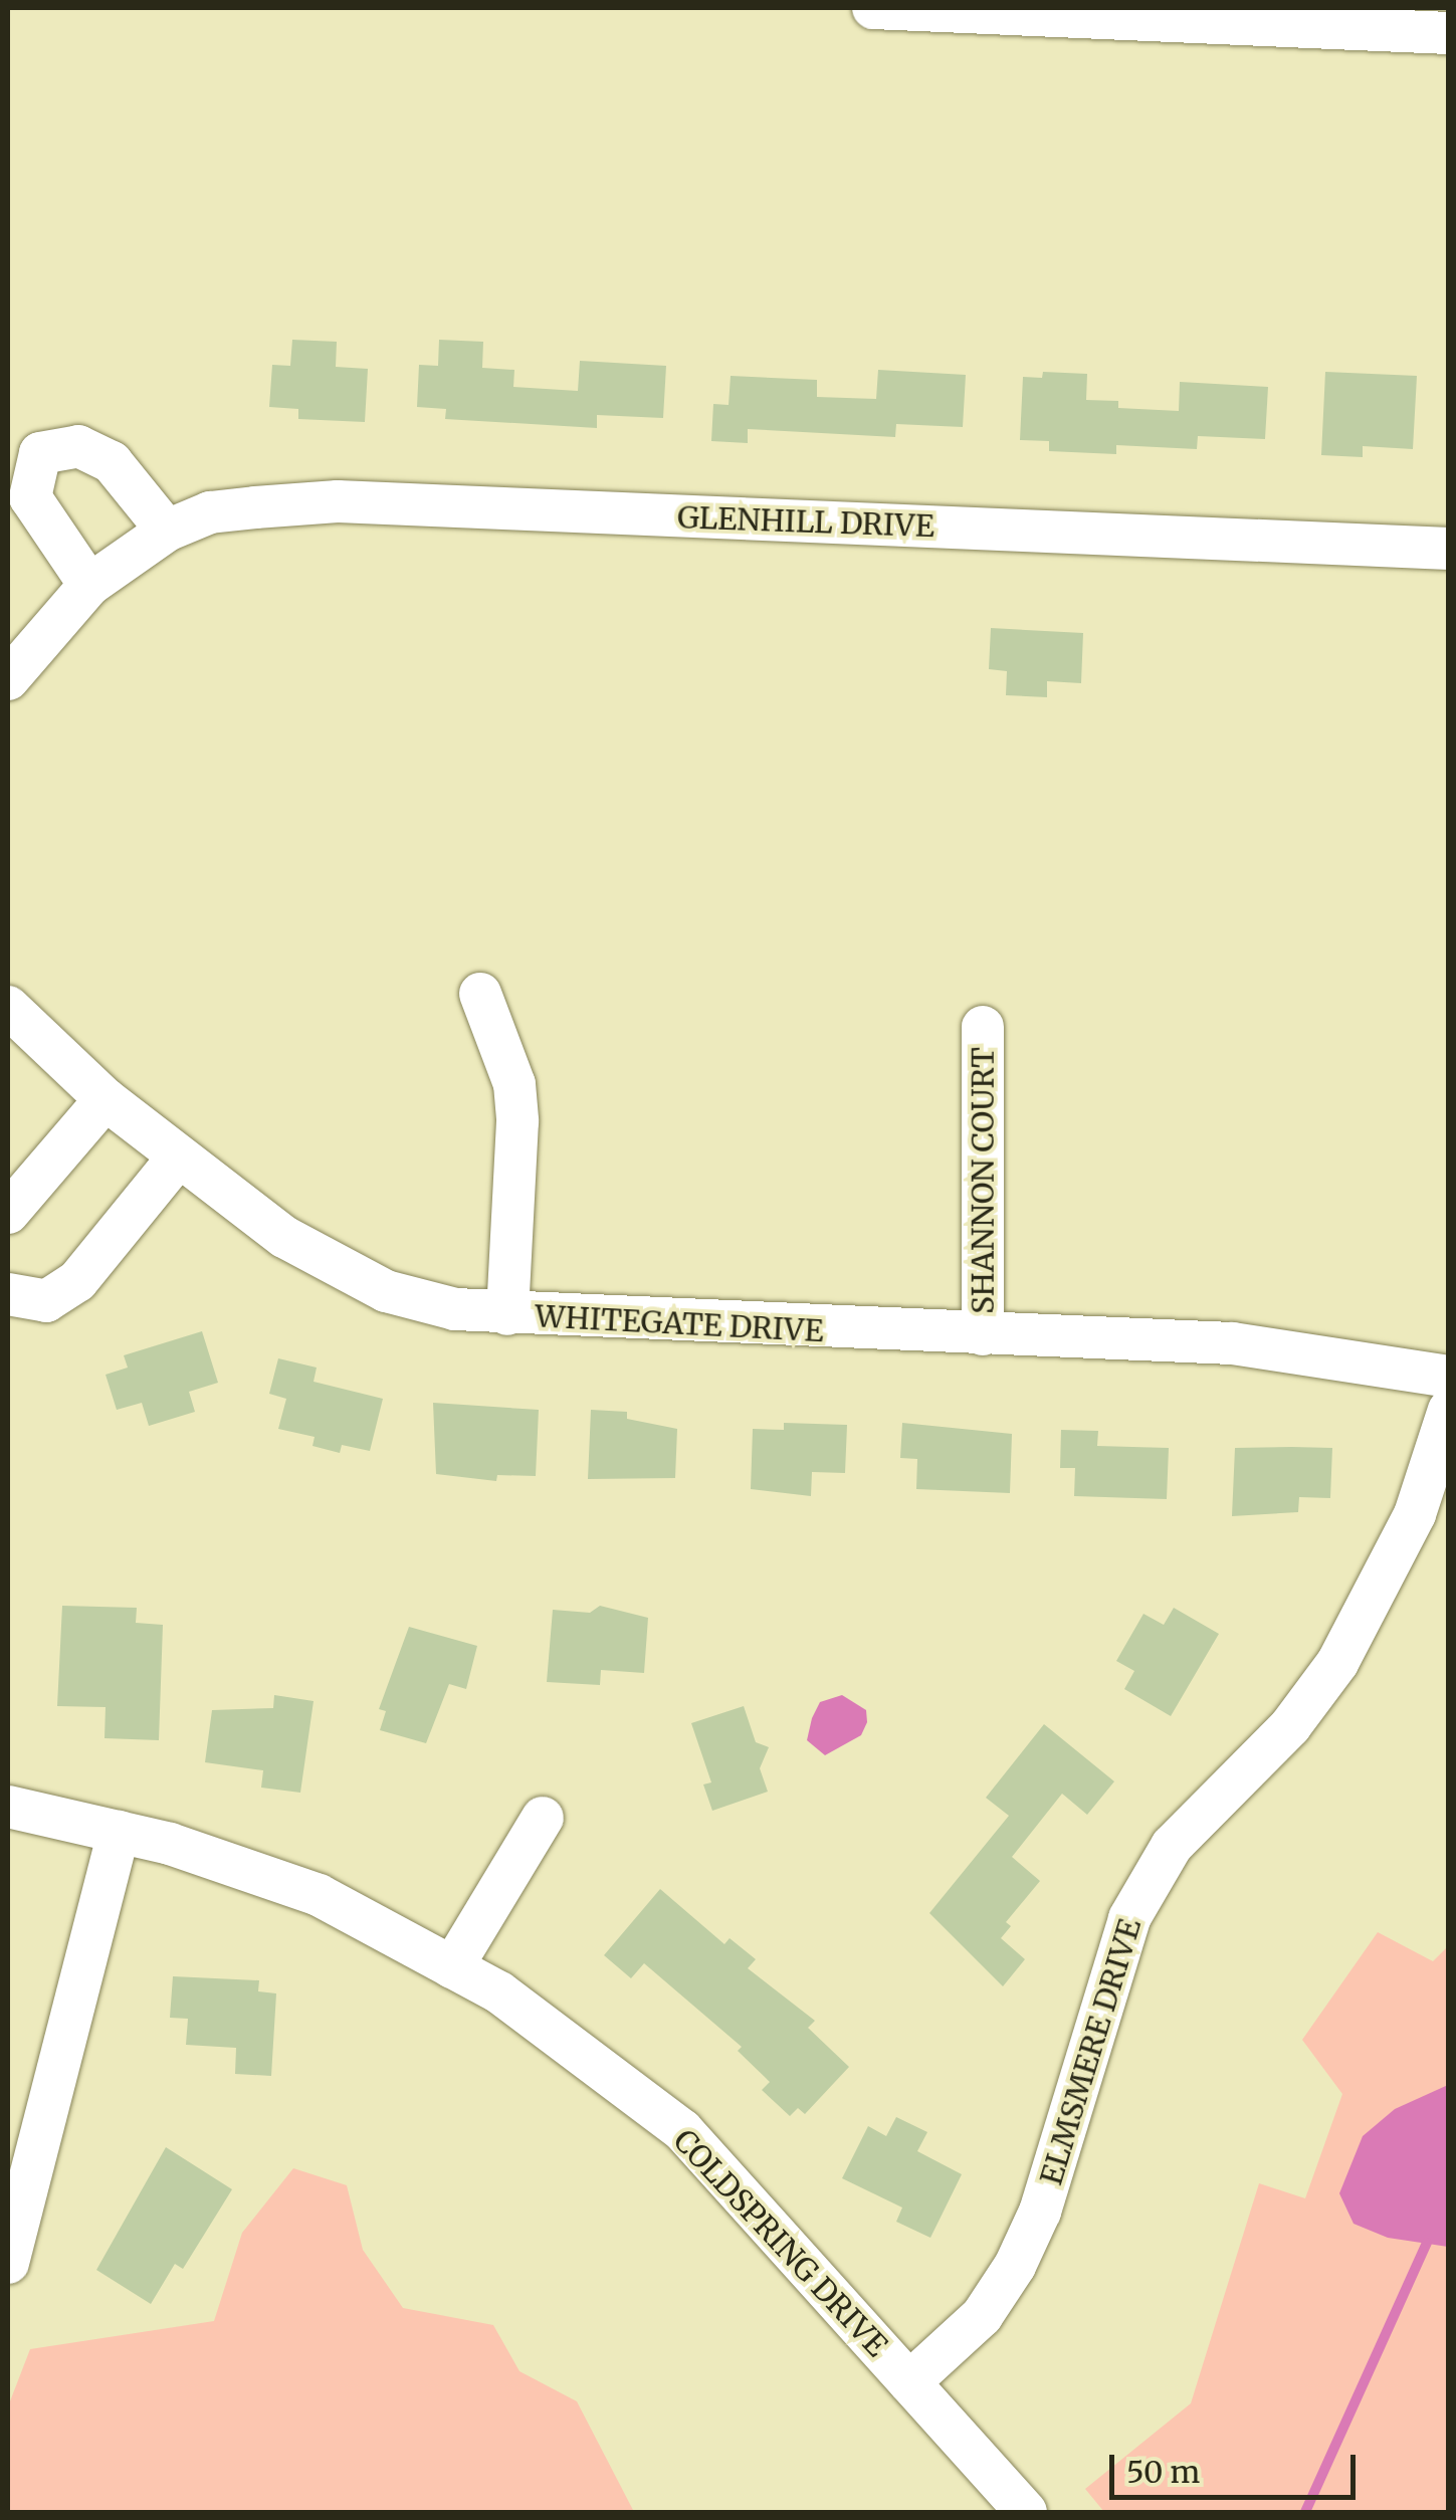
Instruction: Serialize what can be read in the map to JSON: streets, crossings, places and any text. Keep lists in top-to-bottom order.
{
  "streets": {
    "street": [
      "GLENHILL DRIVE",
      "SHANNON COURT",
      "WHITEGATE DRIVE",
      "ELMSMERE DRIVE",
      "COLDSPRING DRIVE"
    ]
  },
  "crossings": [
    ["SHANNON COURT", "WHITEGATE DRIVE"],
    ["ELMSMERE DRIVE", "COLDSPRING DRIVE"]
  ],
  "scale_bar": "50 m"
}
